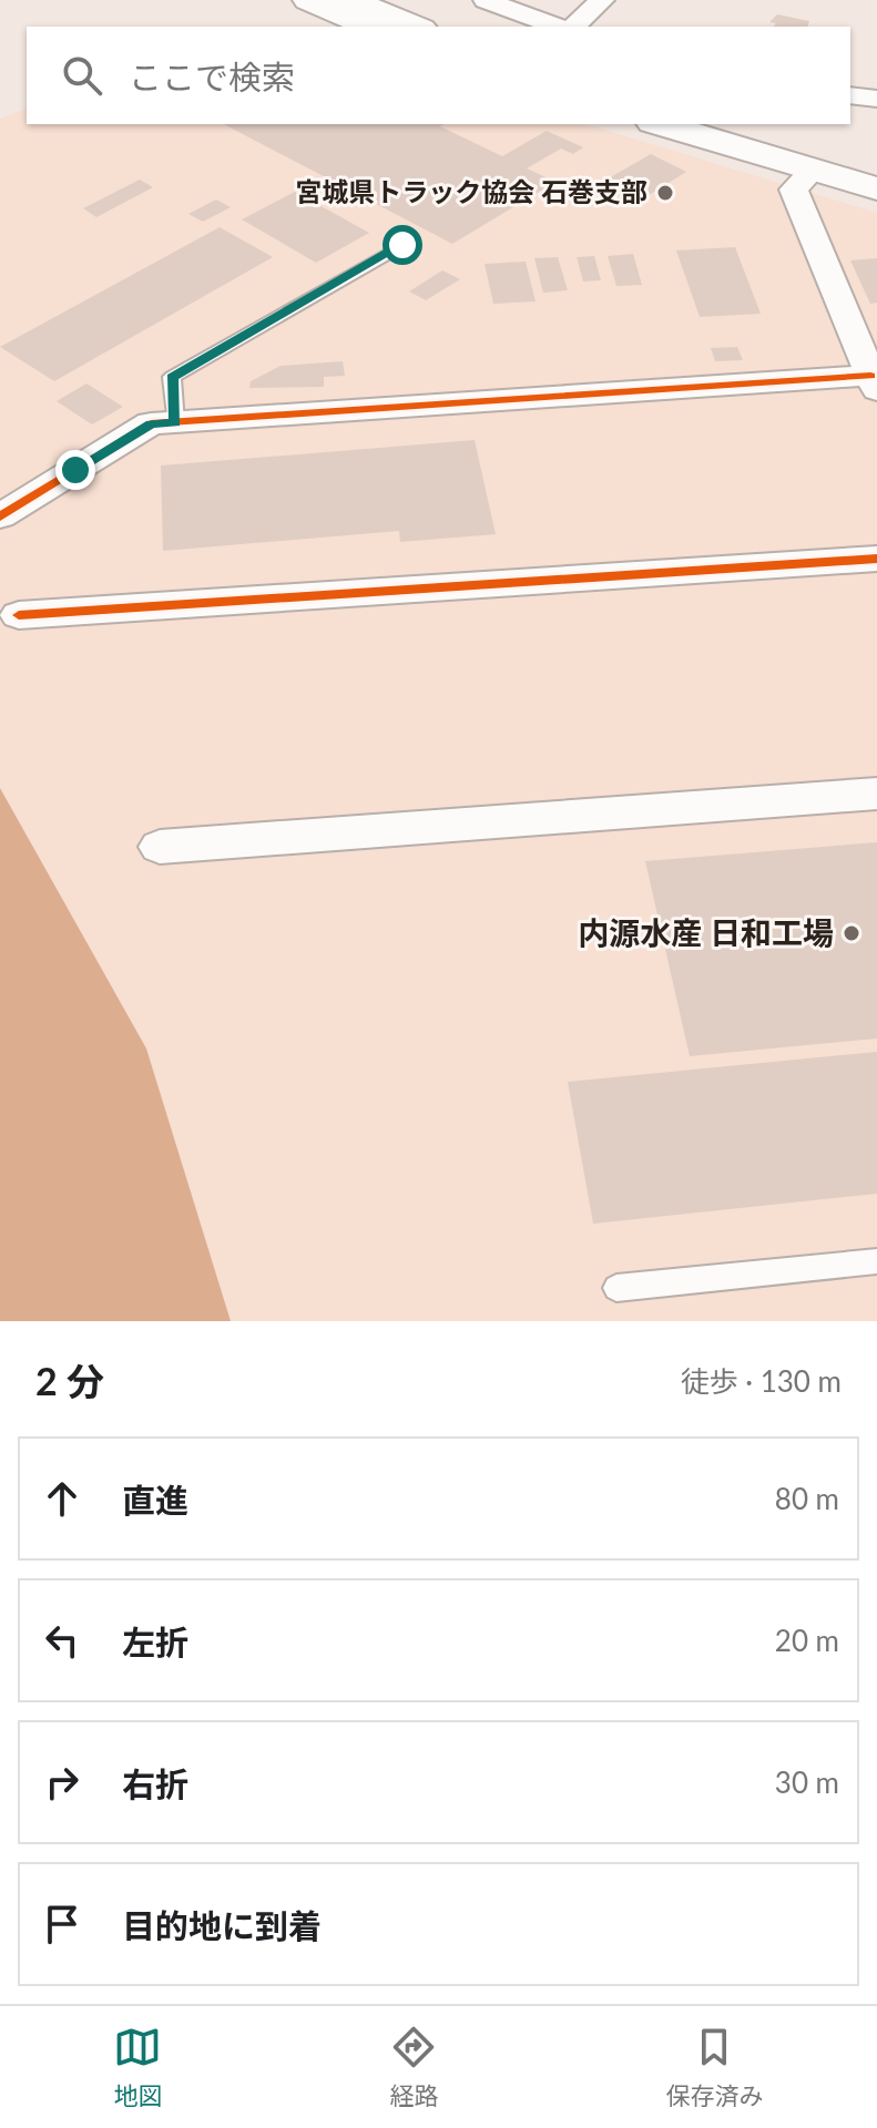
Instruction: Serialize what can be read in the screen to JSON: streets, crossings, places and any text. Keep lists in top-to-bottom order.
{
  "places": ["宮城県トラック協会 石巻支部", "内源水産 日和工場"],
  "page": {
    "search": "ここで検索",
    "heading": ["2 分", "徒歩 · 130 m"],
    "list": [
      ["直進", "80 m"],
      ["左折", "20 m"],
      ["右折", "30 m"],
      "目的地に到着"
    ],
    "nav": ["地図", "経路", "保存済み"]
  }
}
